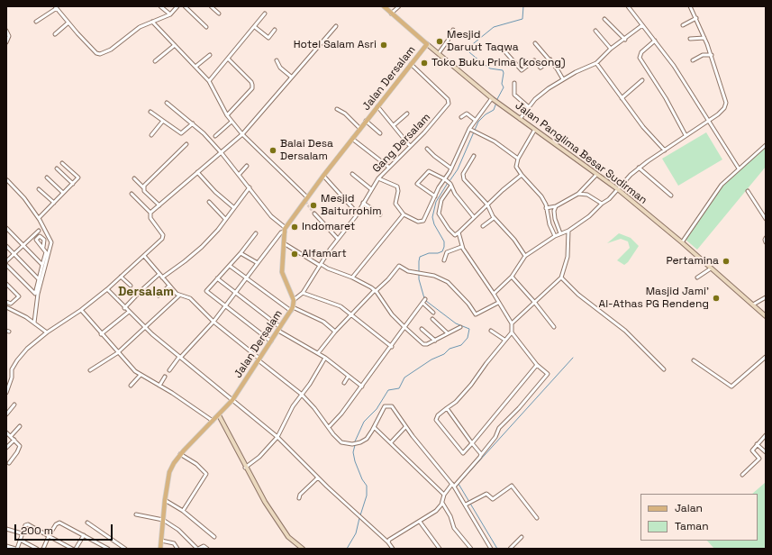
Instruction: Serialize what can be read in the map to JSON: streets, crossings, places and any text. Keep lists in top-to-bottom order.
{
  "streets": {
    "main road": ["Jalan Dersalam", "Jalan Panglima Besar Sudirman"],
    "street": ["Gang Dersalam"]
  },
  "crossings": [
    ["Jalan Dersalam", "Gang Dersalam"],
    ["Jalan Dersalam", "Jalan Panglima Besar Sudirman"]
  ],
  "districts": ["Dersalam"],
  "places": [
    "Mesjid Daruut Taqwa",
    "Hotel Salam Asri",
    "Toko Buku Prima (kosong)",
    "Balai Desa Dersalam",
    "Mesjid Baiturrohim",
    "Indomaret",
    "Alfamart",
    "Pertamina",
    "Masjid Jami' Al-Athas PG Rendeng"
  ],
  "legend": ["Jalan", "Taman"],
  "scale_bar": "200 m"
}
